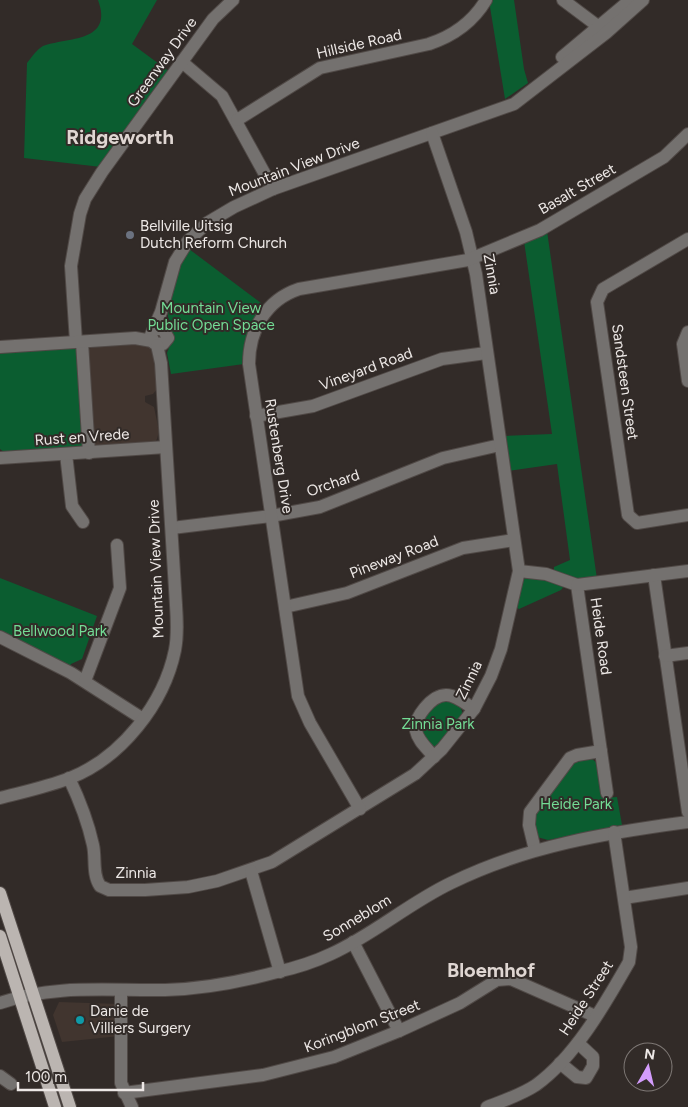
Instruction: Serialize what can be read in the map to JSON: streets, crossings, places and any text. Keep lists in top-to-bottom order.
{
  "streets": {
    "street": [
      "Hillside Road",
      "Greenway Drive",
      "Mountain View Drive",
      "Basalt Street",
      "Zinnia",
      "Vineyard Road",
      "Sandsteen Street",
      "Rust en Vrede",
      "Rustenberg Drive",
      "Orchard",
      "Pineway Road",
      "Heide Road",
      "Sonneblom",
      "Heide Street",
      "Koringblom Street"
    ]
  },
  "crossings": [
    ["Greenway Drive", "Rust en Vrede"],
    ["Mountain View Drive", "Zinnia"],
    ["Mountain View Drive", "Rust en Vrede"],
    ["Mountain View Drive", "Orchard"],
    ["Basalt Street", "Zinnia"],
    ["Basalt Street", "Rustenberg Drive"],
    ["Zinnia", "Vineyard Road"],
    ["Zinnia", "Rustenberg Drive"],
    ["Zinnia", "Orchard"],
    ["Zinnia", "Pineway Road"],
    ["Zinnia", "Heide Road"],
    ["Vineyard Road", "Rustenberg Drive"],
    ["Rustenberg Drive", "Orchard"],
    ["Rustenberg Drive", "Pineway Road"],
    ["Sonneblom", "Heide Street"],
    ["Heide Street", "Koringblom Street"]
  ],
  "districts": ["Ridgeworth", "Bloemhof"],
  "parks": [
    "Mountain View Public Open Space",
    "Bellwood Park",
    "Zinnia Park",
    "Heide Park"
  ],
  "places": ["Bellville Uitsig Dutch Reform Church", "Danie de Villiers Surgery"],
  "scale_bar": "100 m",
  "north": "top"
}
